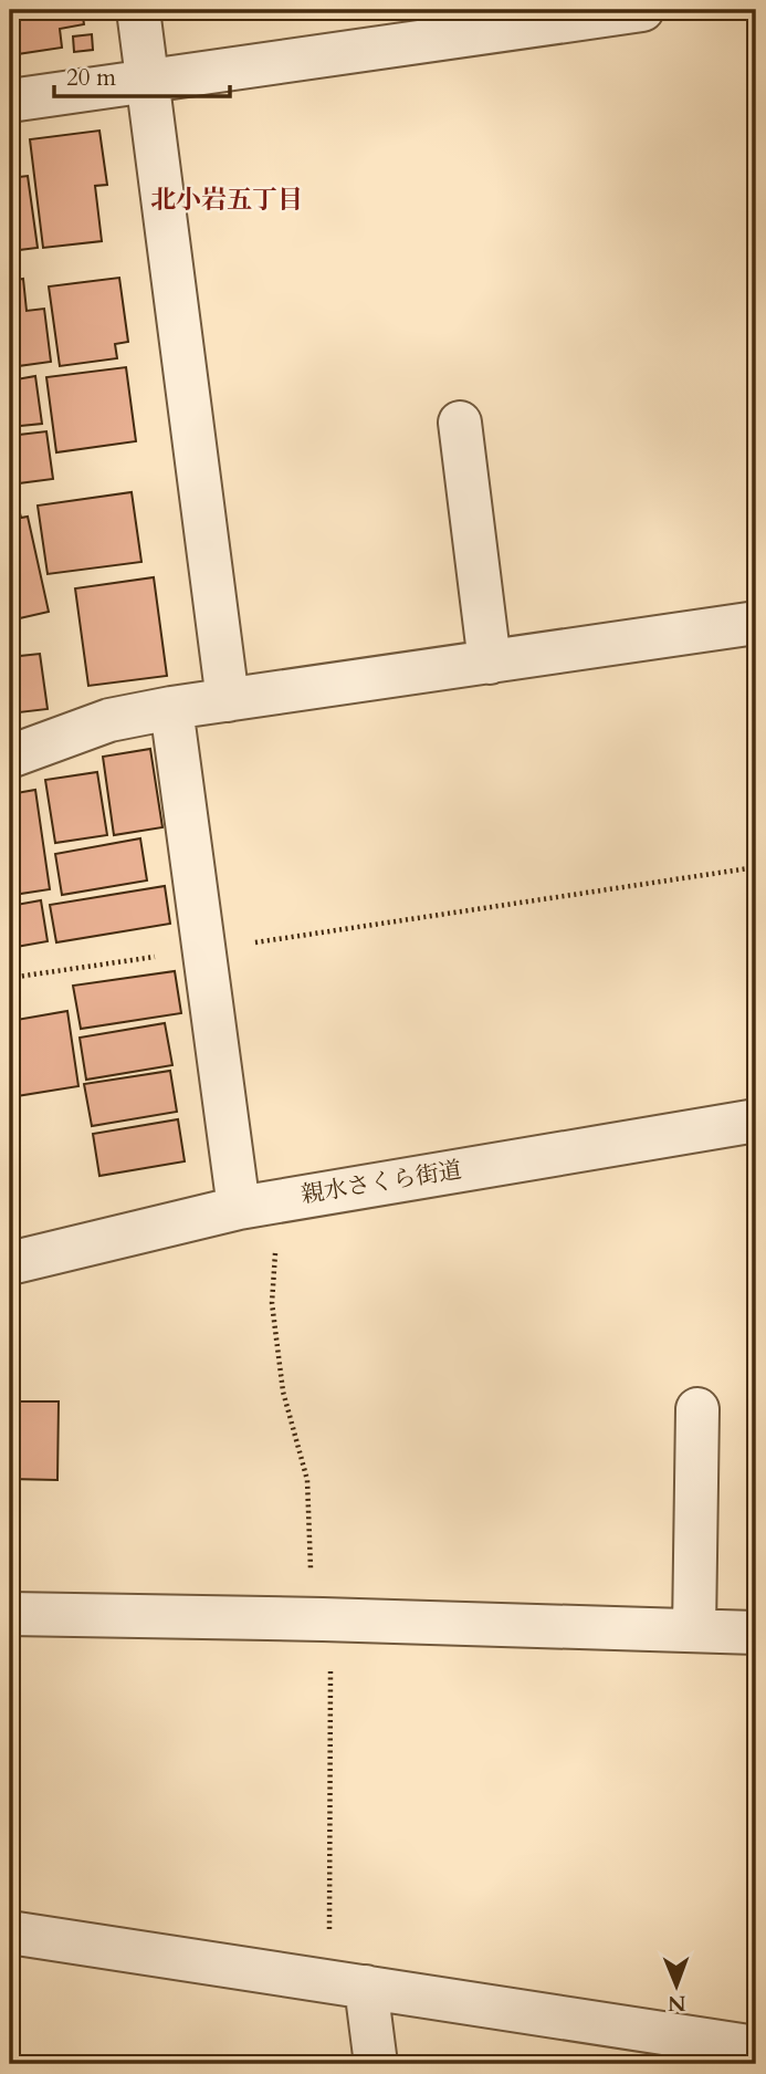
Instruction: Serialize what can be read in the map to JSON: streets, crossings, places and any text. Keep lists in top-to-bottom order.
{
  "streets": {
    "street": ["親水さくら街道"]
  },
  "districts": ["北小岩五丁目"],
  "scale_bar": "20 m",
  "north": "bottom"
}
